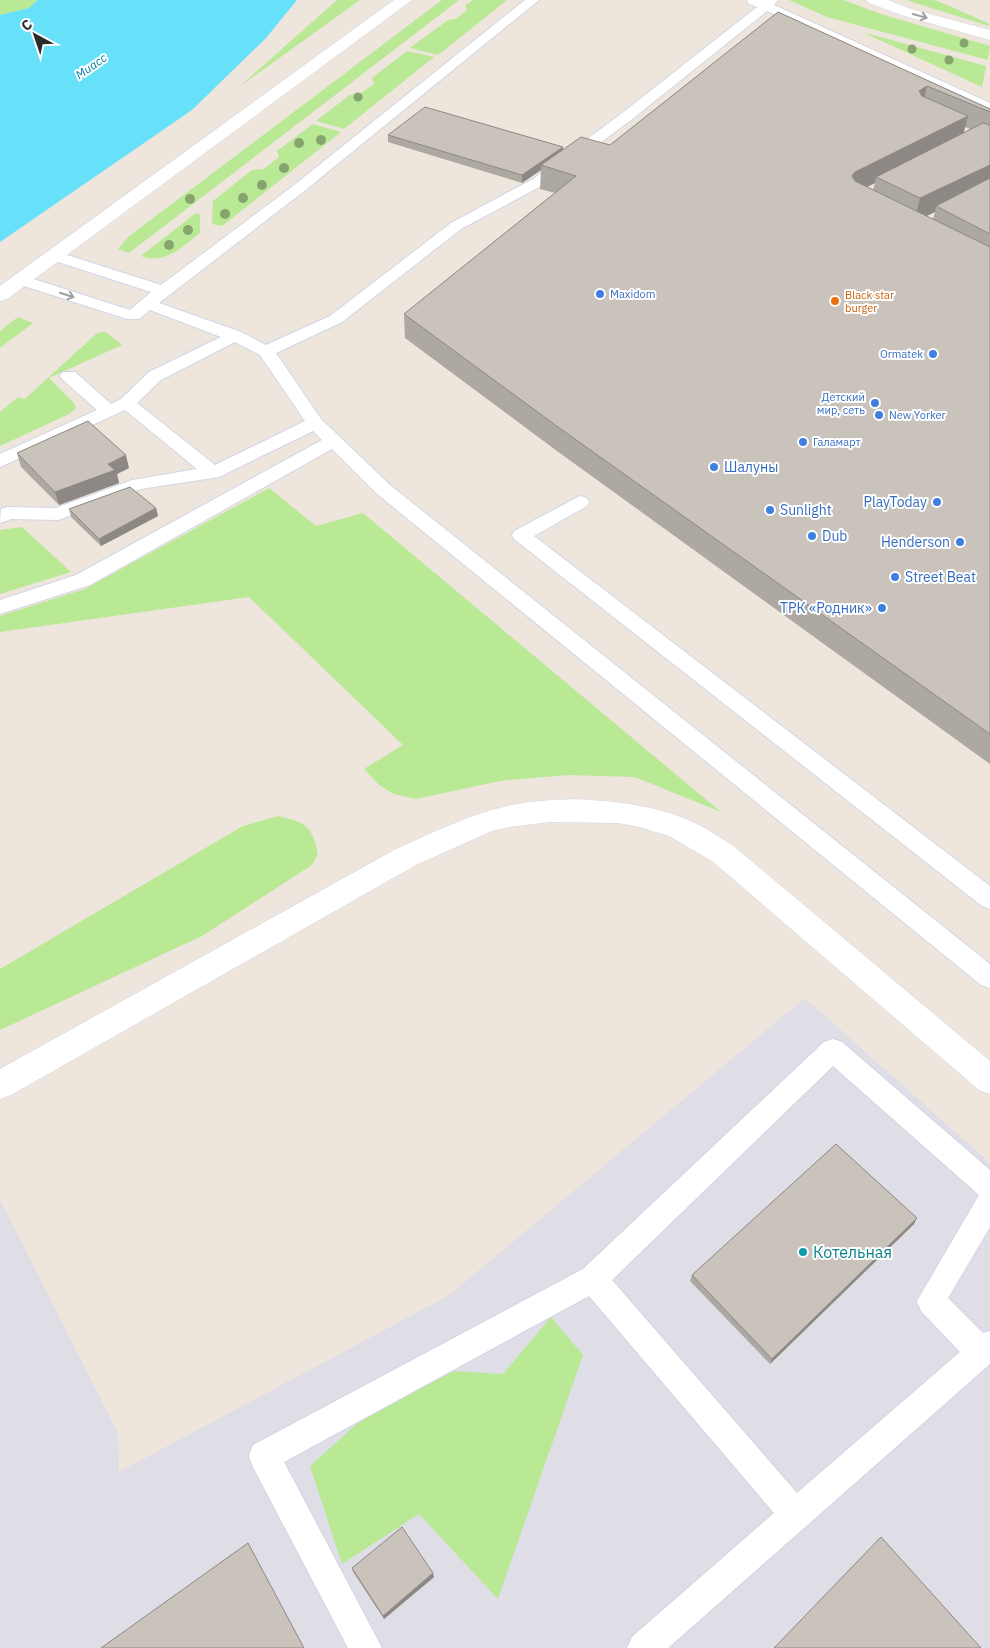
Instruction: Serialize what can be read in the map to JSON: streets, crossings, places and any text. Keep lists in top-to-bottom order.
{
  "water": ["Миасс"],
  "places": [
    "Maxidom",
    "Black star burger",
    "Ormatek",
    "Детский мир, сеть",
    "New Yorker",
    "Галамарт",
    "Шалуны",
    "PlayToday",
    "Sunlight",
    "Dub",
    "Henderson",
    "Street Beat",
    "ТРК «Родник»",
    "Котельная"
  ],
  "north": "top left"
}
